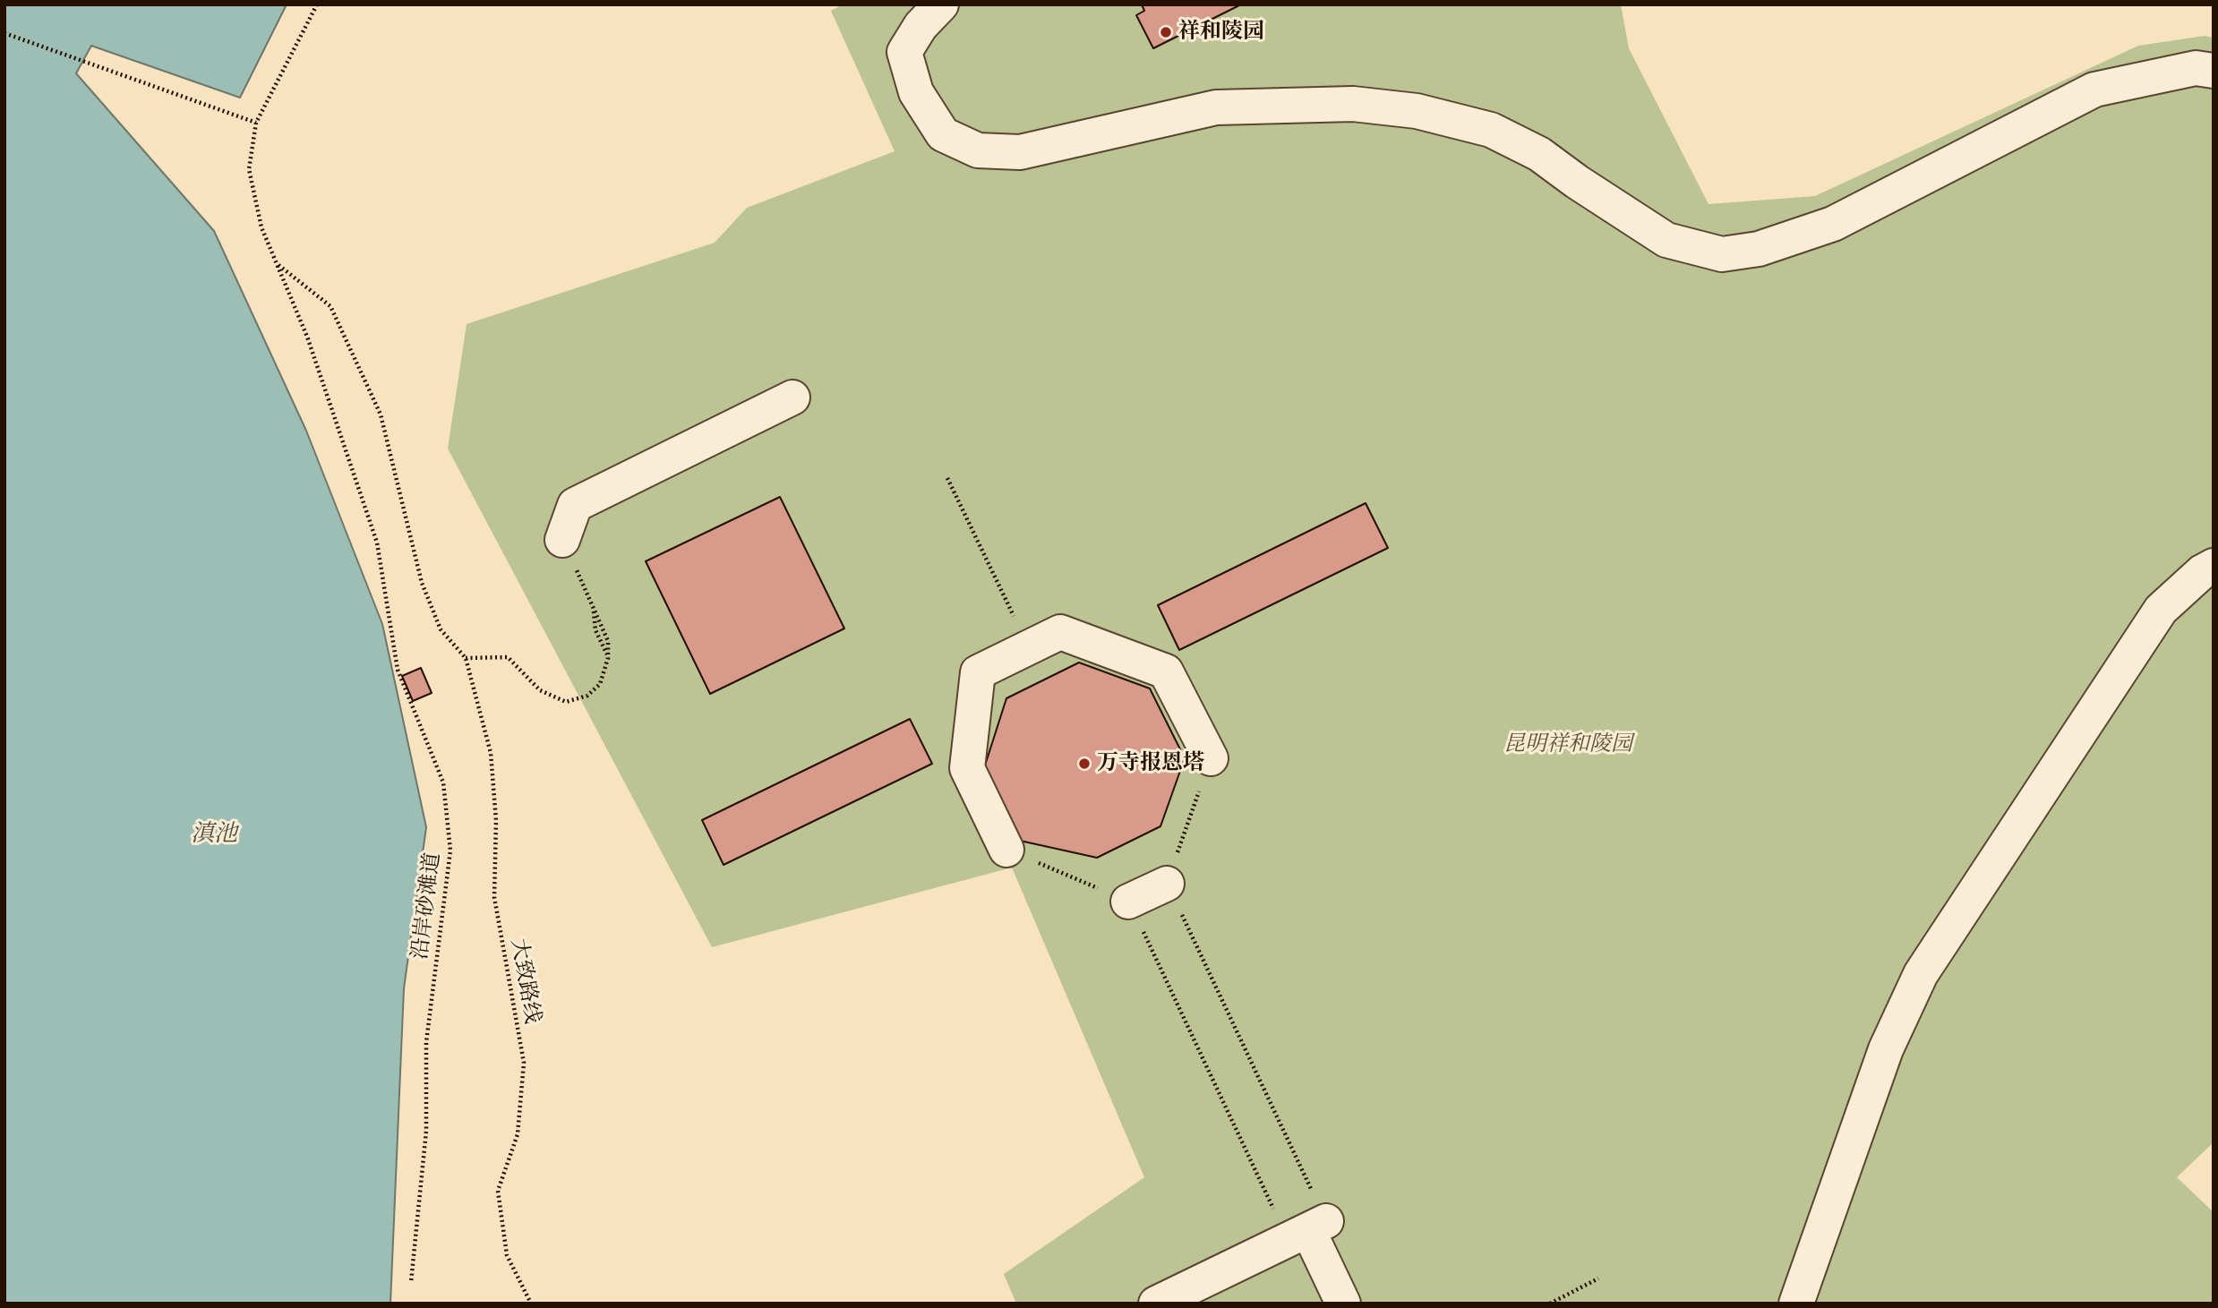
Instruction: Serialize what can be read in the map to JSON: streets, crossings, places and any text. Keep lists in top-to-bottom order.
{
  "streets": {
    "path": ["沿岸砂滩道", "大致路线"]
  },
  "water": ["滇池"],
  "parks": ["昆明祥和陵园"],
  "places": ["祥和陵园", "万寺报恩塔"]
}
